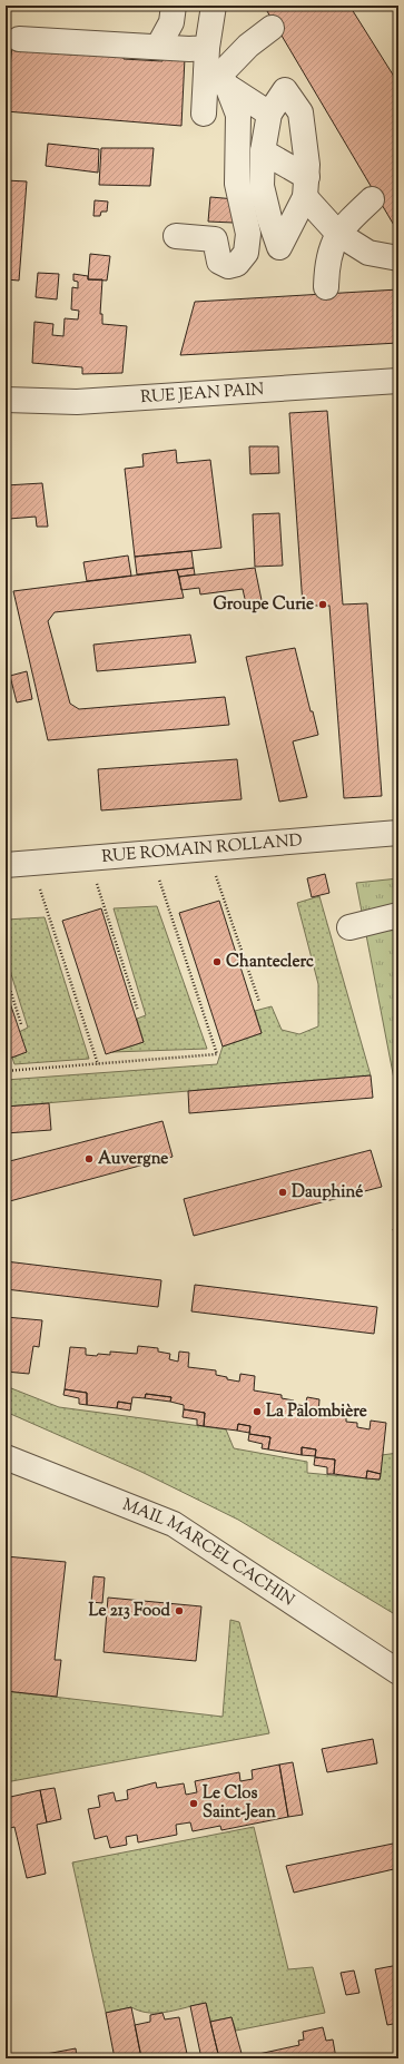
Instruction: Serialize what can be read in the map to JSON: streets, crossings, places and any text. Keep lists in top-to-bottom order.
{
  "streets": {
    "street": ["RUE JEAN PAIN", "RUE ROMAIN ROLLAND", "MAIL MARCEL CACHIN"]
  },
  "places": [
    "Groupe Curie",
    "Chanteclerc",
    "Auvergne",
    "Dauphiné",
    "La Palombière",
    "Le 213 Food",
    "Le Clos Saint-Jean"
  ]
}
